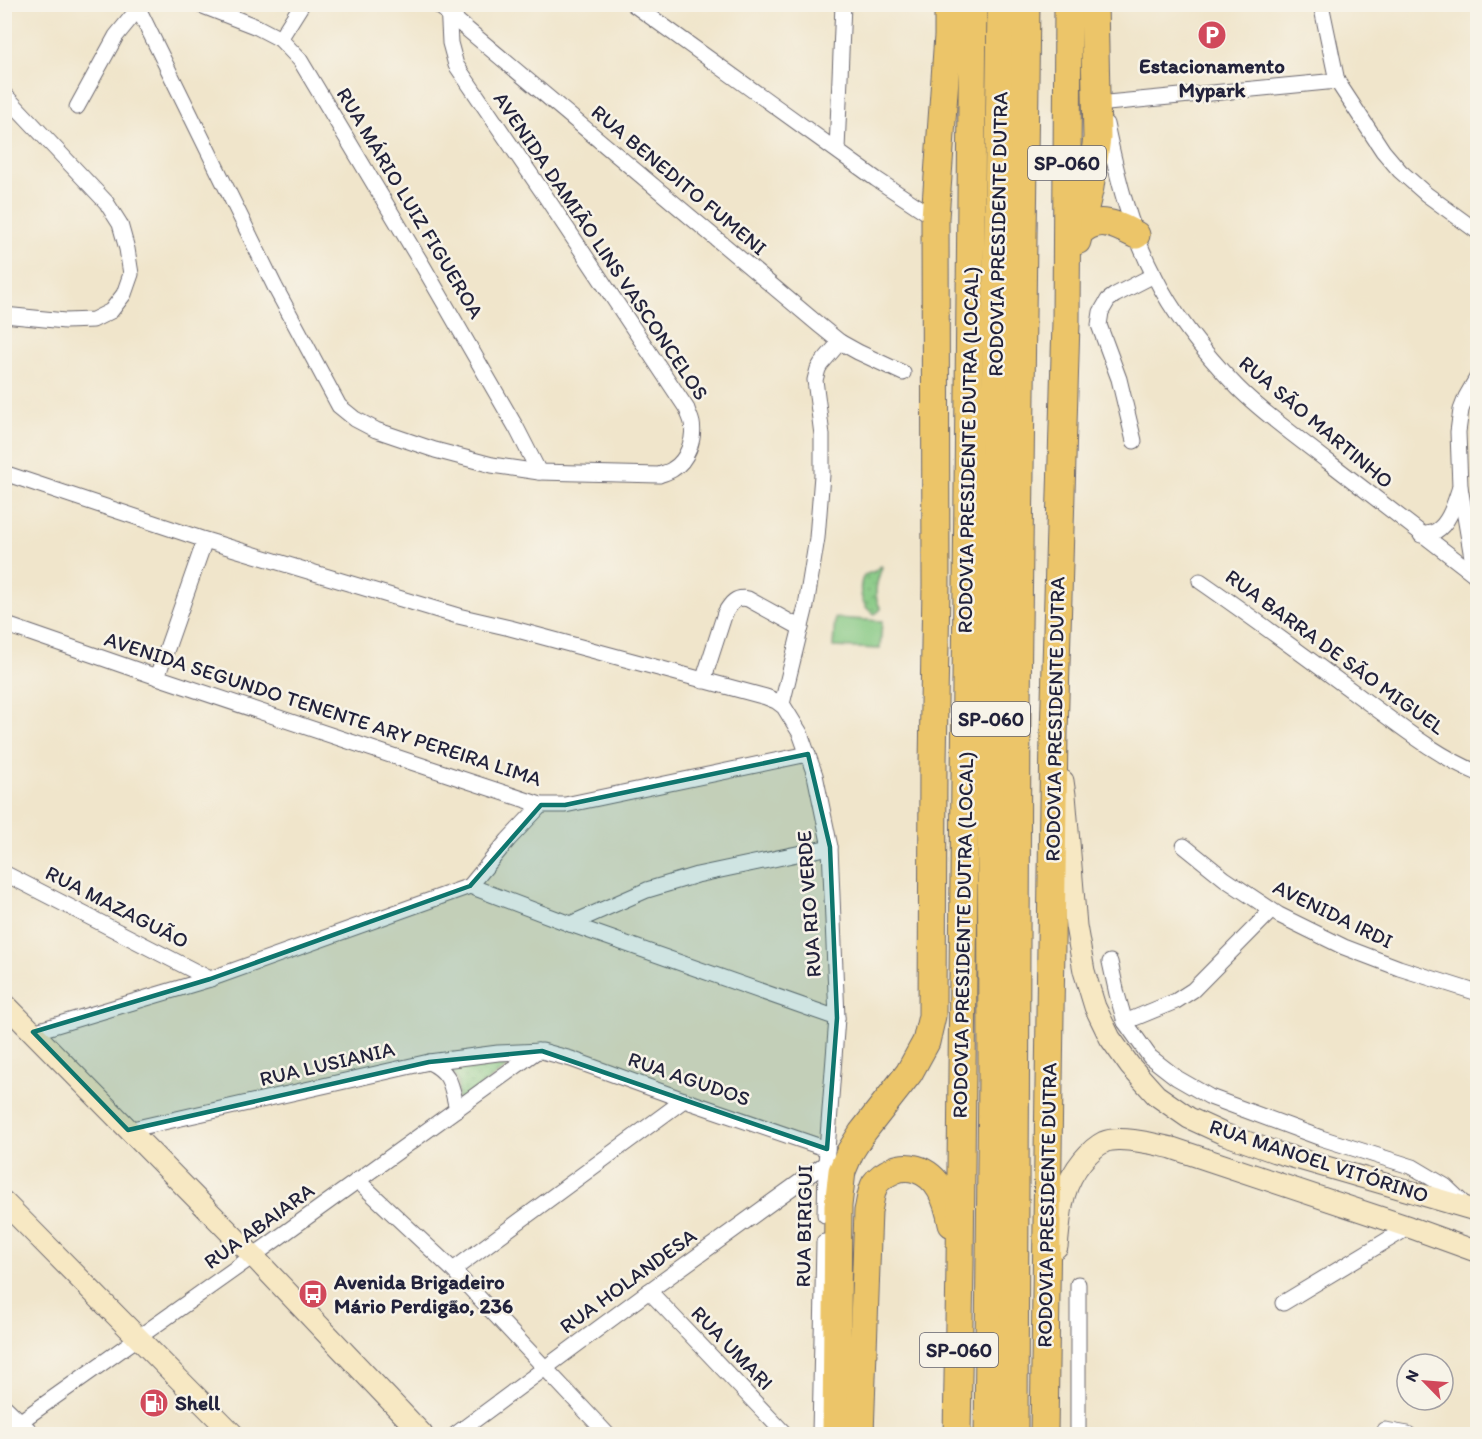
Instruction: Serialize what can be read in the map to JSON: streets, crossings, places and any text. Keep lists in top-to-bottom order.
{
  "streets": {
    "highway": ["SP-060", "RODOVIA PRESIDENTE DUTRA", "RODOVIA PRESIDENTE DUTRA (LOCAL)"],
    "main road": ["RUA MANOEL VITÓRINO"],
    "street": [
      "RUA BENEDITO FUMENI",
      "RUA MÁRIO LUIZ FIGUEROA",
      "AVENIDA DAMIÃO LINS VASCONCELOS",
      "RUA SÃO MARTINHO",
      "RUA BARRA DE SÃO MIGUEL",
      "AVENIDA SEGUNDO TENENTE ARY PEREIRA LIMA",
      "RUA RIO VERDE",
      "RUA MAZAGUÃO",
      "AVENIDA IRDI",
      "RUA LUSIANIA",
      "RUA AGUDOS",
      "RUA ABAIARA",
      "RUA BIRIGUI",
      "RUA HOLANDESA",
      "RUA UMARI"
    ]
  },
  "crossings": [
    ["RUA BENEDITO FUMENI", "AVENIDA DAMIÃO LINS VASCONCELOS"],
    ["RUA MÁRIO LUIZ FIGUEROA", "AVENIDA DAMIÃO LINS VASCONCELOS"],
    ["RODOVIA PRESIDENTE DUTRA", "RUA MANOEL VITÓRINO"],
    ["AVENIDA SEGUNDO TENENTE ARY PEREIRA LIMA", "RUA RIO VERDE"],
    ["RUA RIO VERDE", "RUA BIRIGUI"],
    ["RUA LUSIANIA", "RUA AGUDOS"],
    ["RUA LUSIANIA", "RUA ABAIARA"],
    ["RUA AGUDOS", "RUA ABAIARA"],
    ["RUA AGUDOS", "RUA BIRIGUI"],
    ["RUA AGUDOS", "RUA HOLANDESA"],
    ["RUA BIRIGUI", "RUA HOLANDESA"],
    ["RUA HOLANDESA", "RUA UMARI"]
  ],
  "places": {
    "parking": ["Estacionamento Mypark"],
    "bus stop": ["Avenida Brigadeiro Mário Perdigão, 236"],
    "fuel station": ["Shell"]
  },
  "north": "top left"
}
